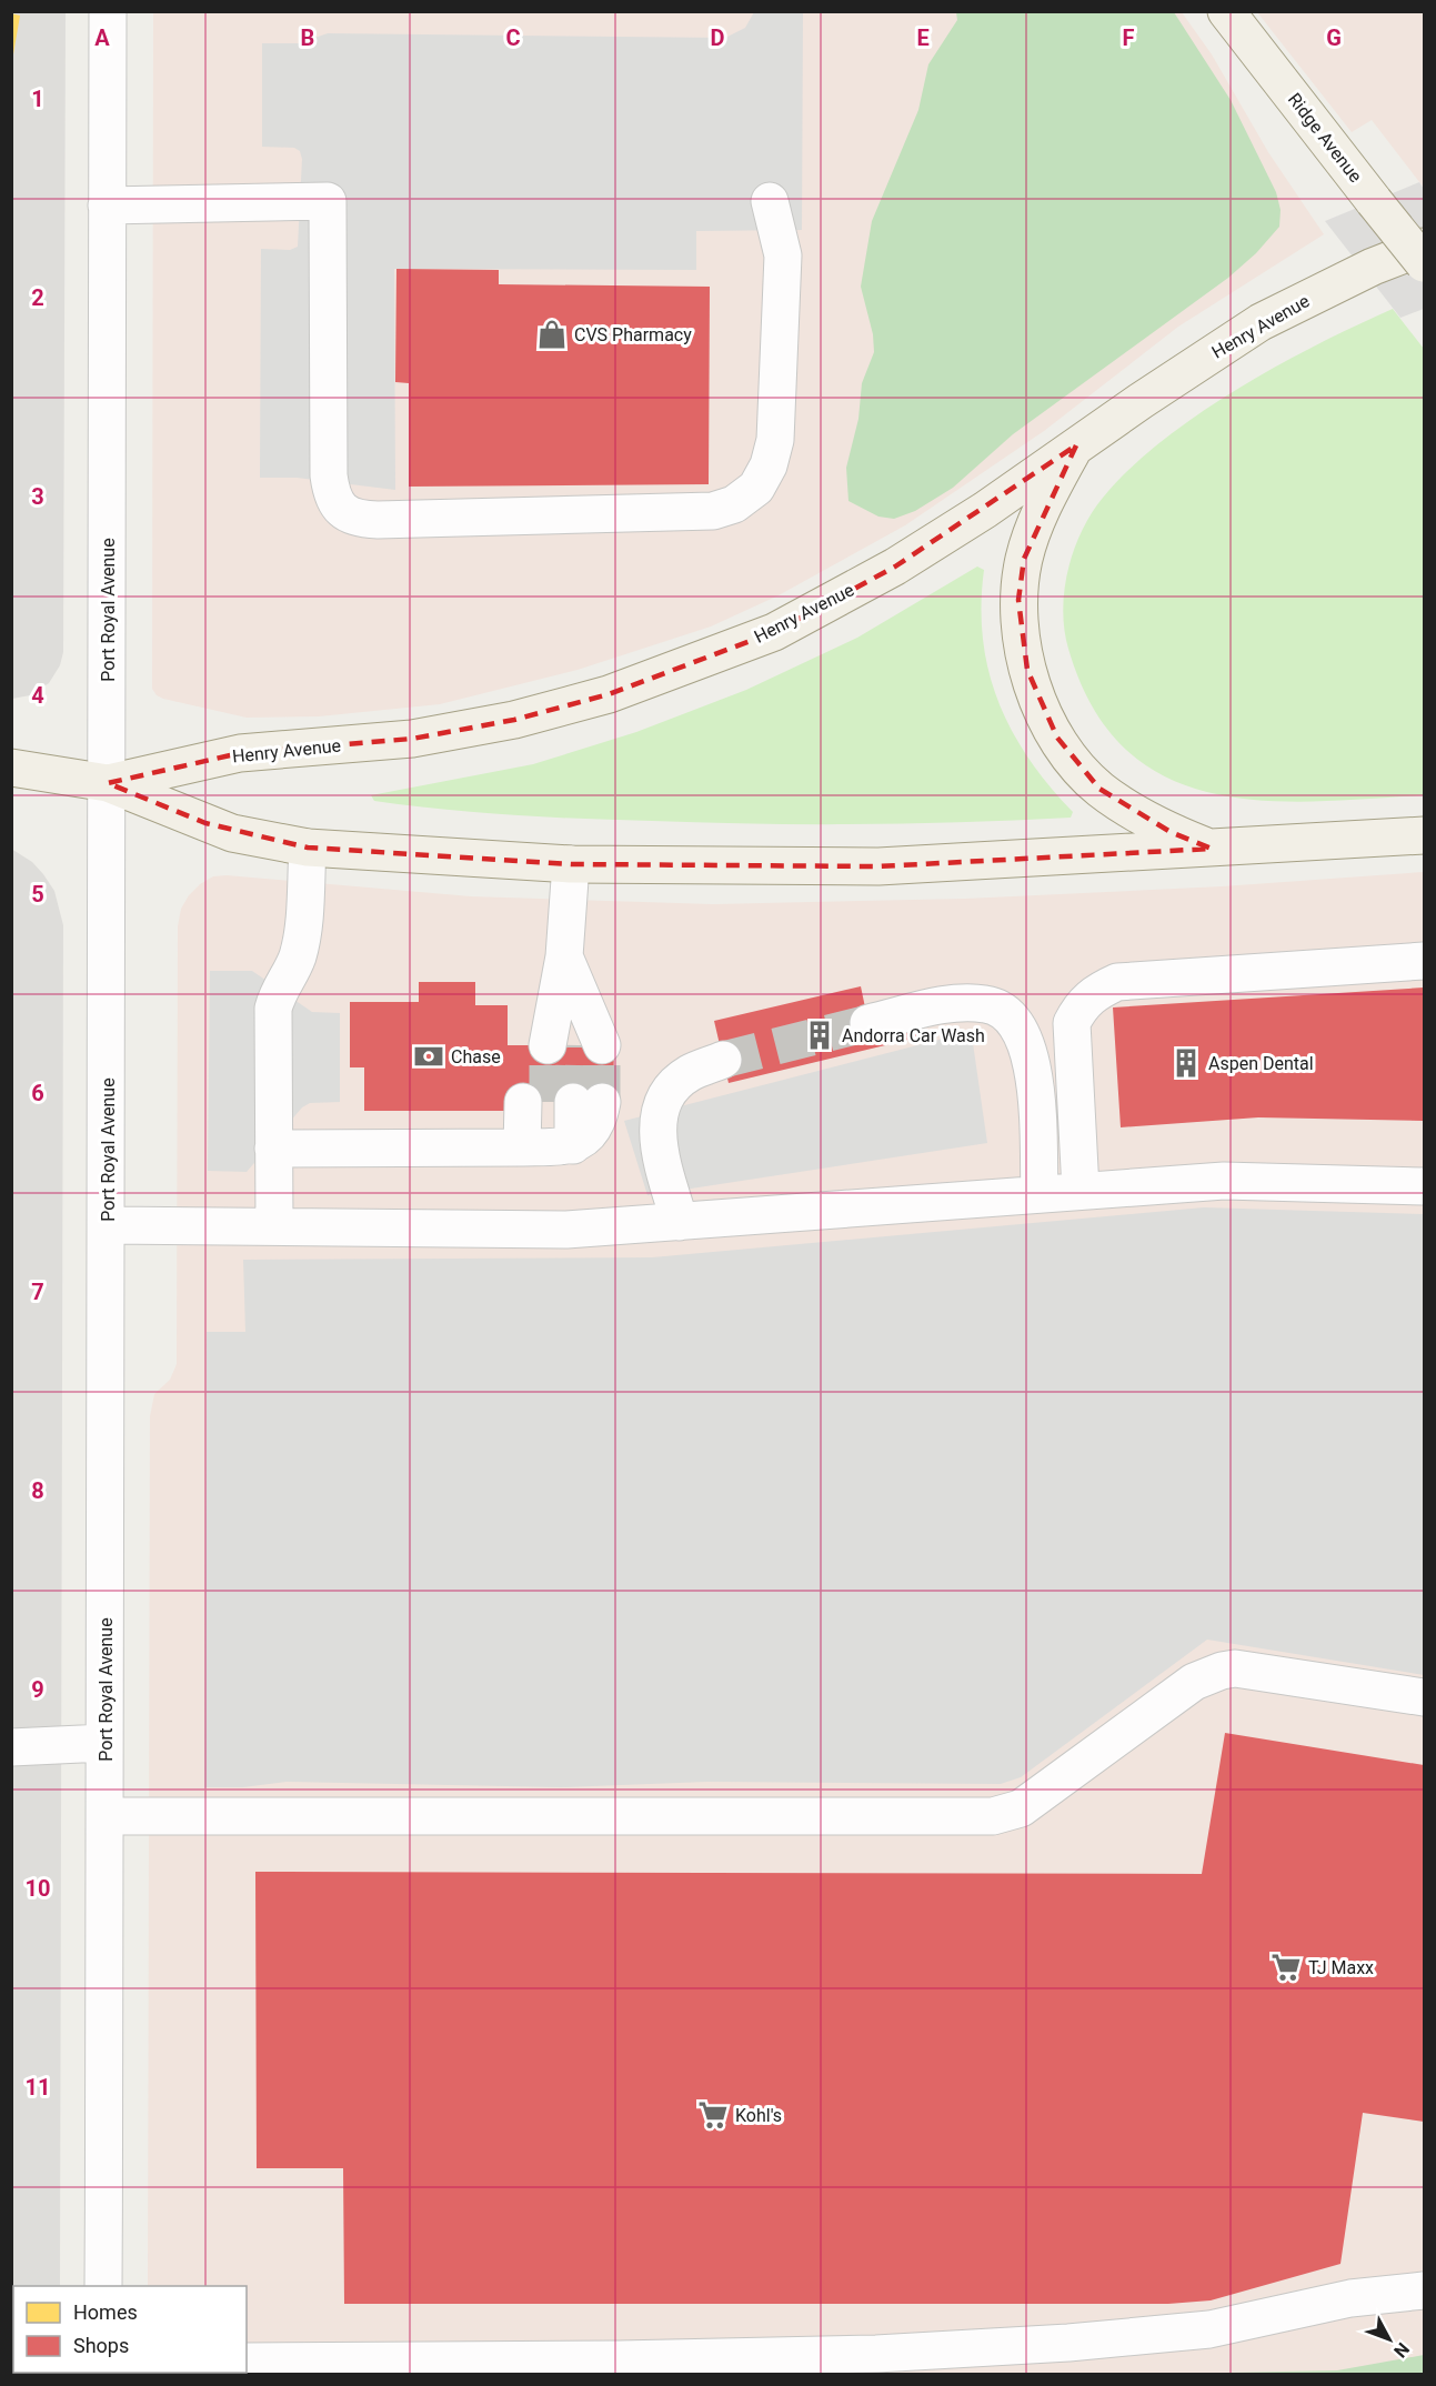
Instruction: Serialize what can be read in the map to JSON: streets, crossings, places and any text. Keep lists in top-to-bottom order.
{
  "streets": {
    "main road": ["Ridge Avenue", "Henry Avenue"],
    "street": ["Port Royal Avenue"]
  },
  "crossings": [
    ["Henry Avenue", "Port Royal Avenue"]
  ],
  "places": {
    "shop": ["CVS Pharmacy"],
    "building": ["Andorra Car Wash", "Aspen Dental"],
    "bank": ["Chase"],
    "supermarket": ["TJ Maxx", "Kohl's"]
  },
  "legend": ["Homes", "Shops"],
  "north": "bottom right",
  "grid": {
    "columns": [
      "A",
      "B",
      "C",
      "D",
      "E",
      "F",
      "G"
    ],
    "rows": [
      "1",
      "2",
      "3",
      "4",
      "5",
      "6",
      "7",
      "8",
      "9",
      "10",
      "11"
    ]
  }
}
